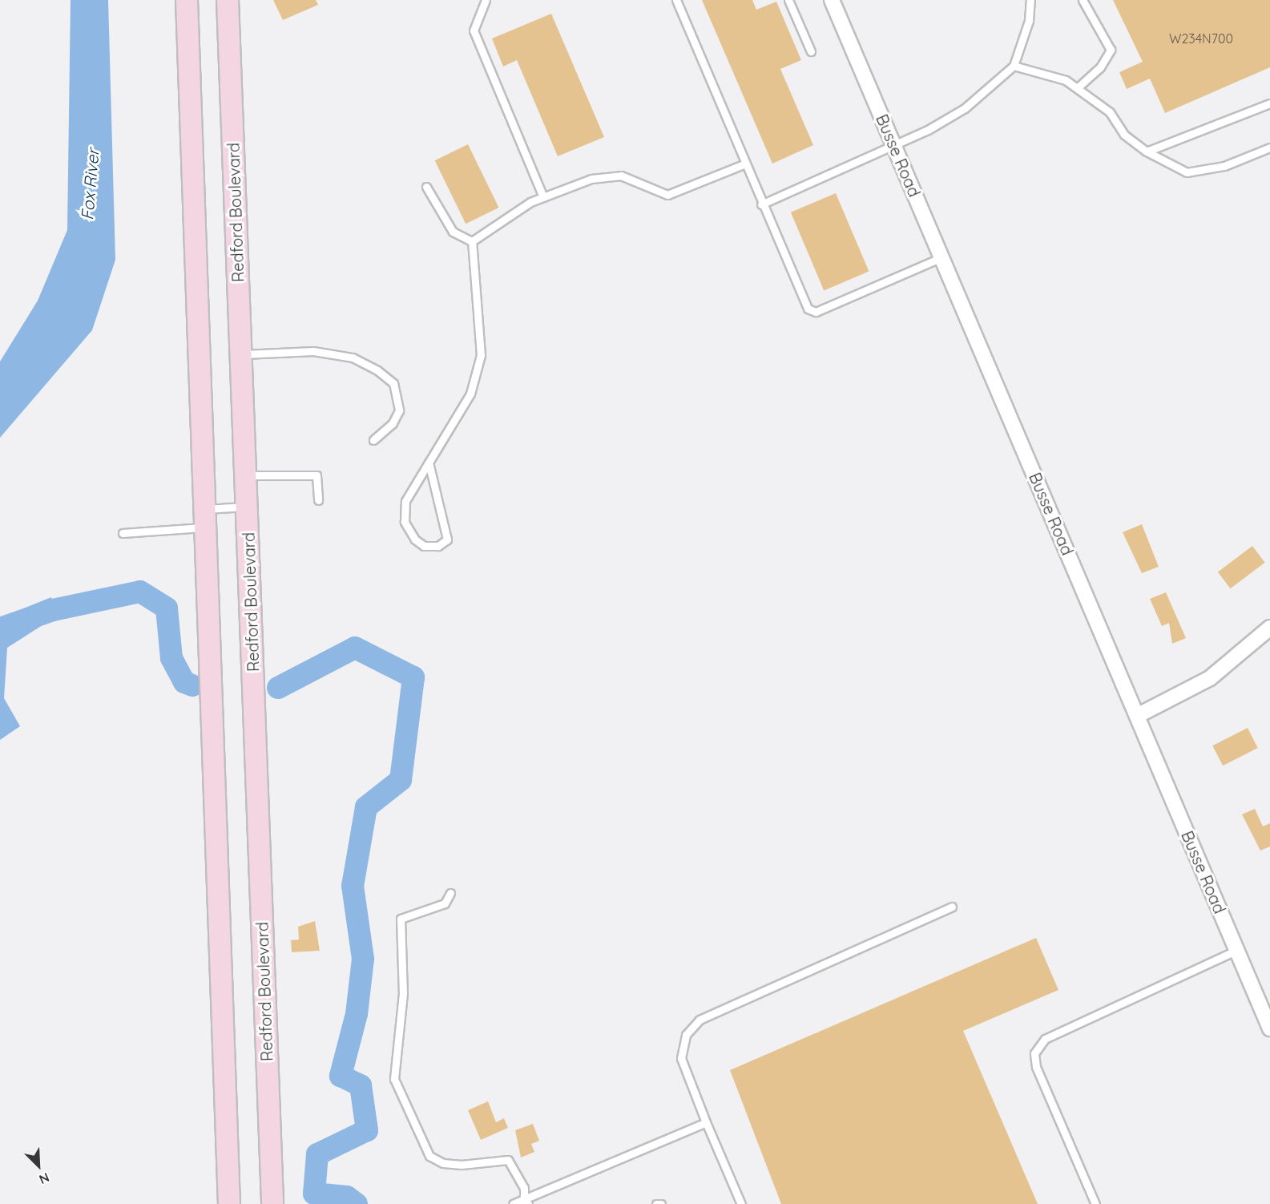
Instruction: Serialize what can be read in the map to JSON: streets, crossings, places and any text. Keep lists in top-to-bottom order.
{
  "streets": {
    "main road": ["Redford Boulevard"],
    "street": ["Busse Road"]
  },
  "water": ["Fox River"],
  "house_numbers": ["W234N700"],
  "north": "bottom right"
}
